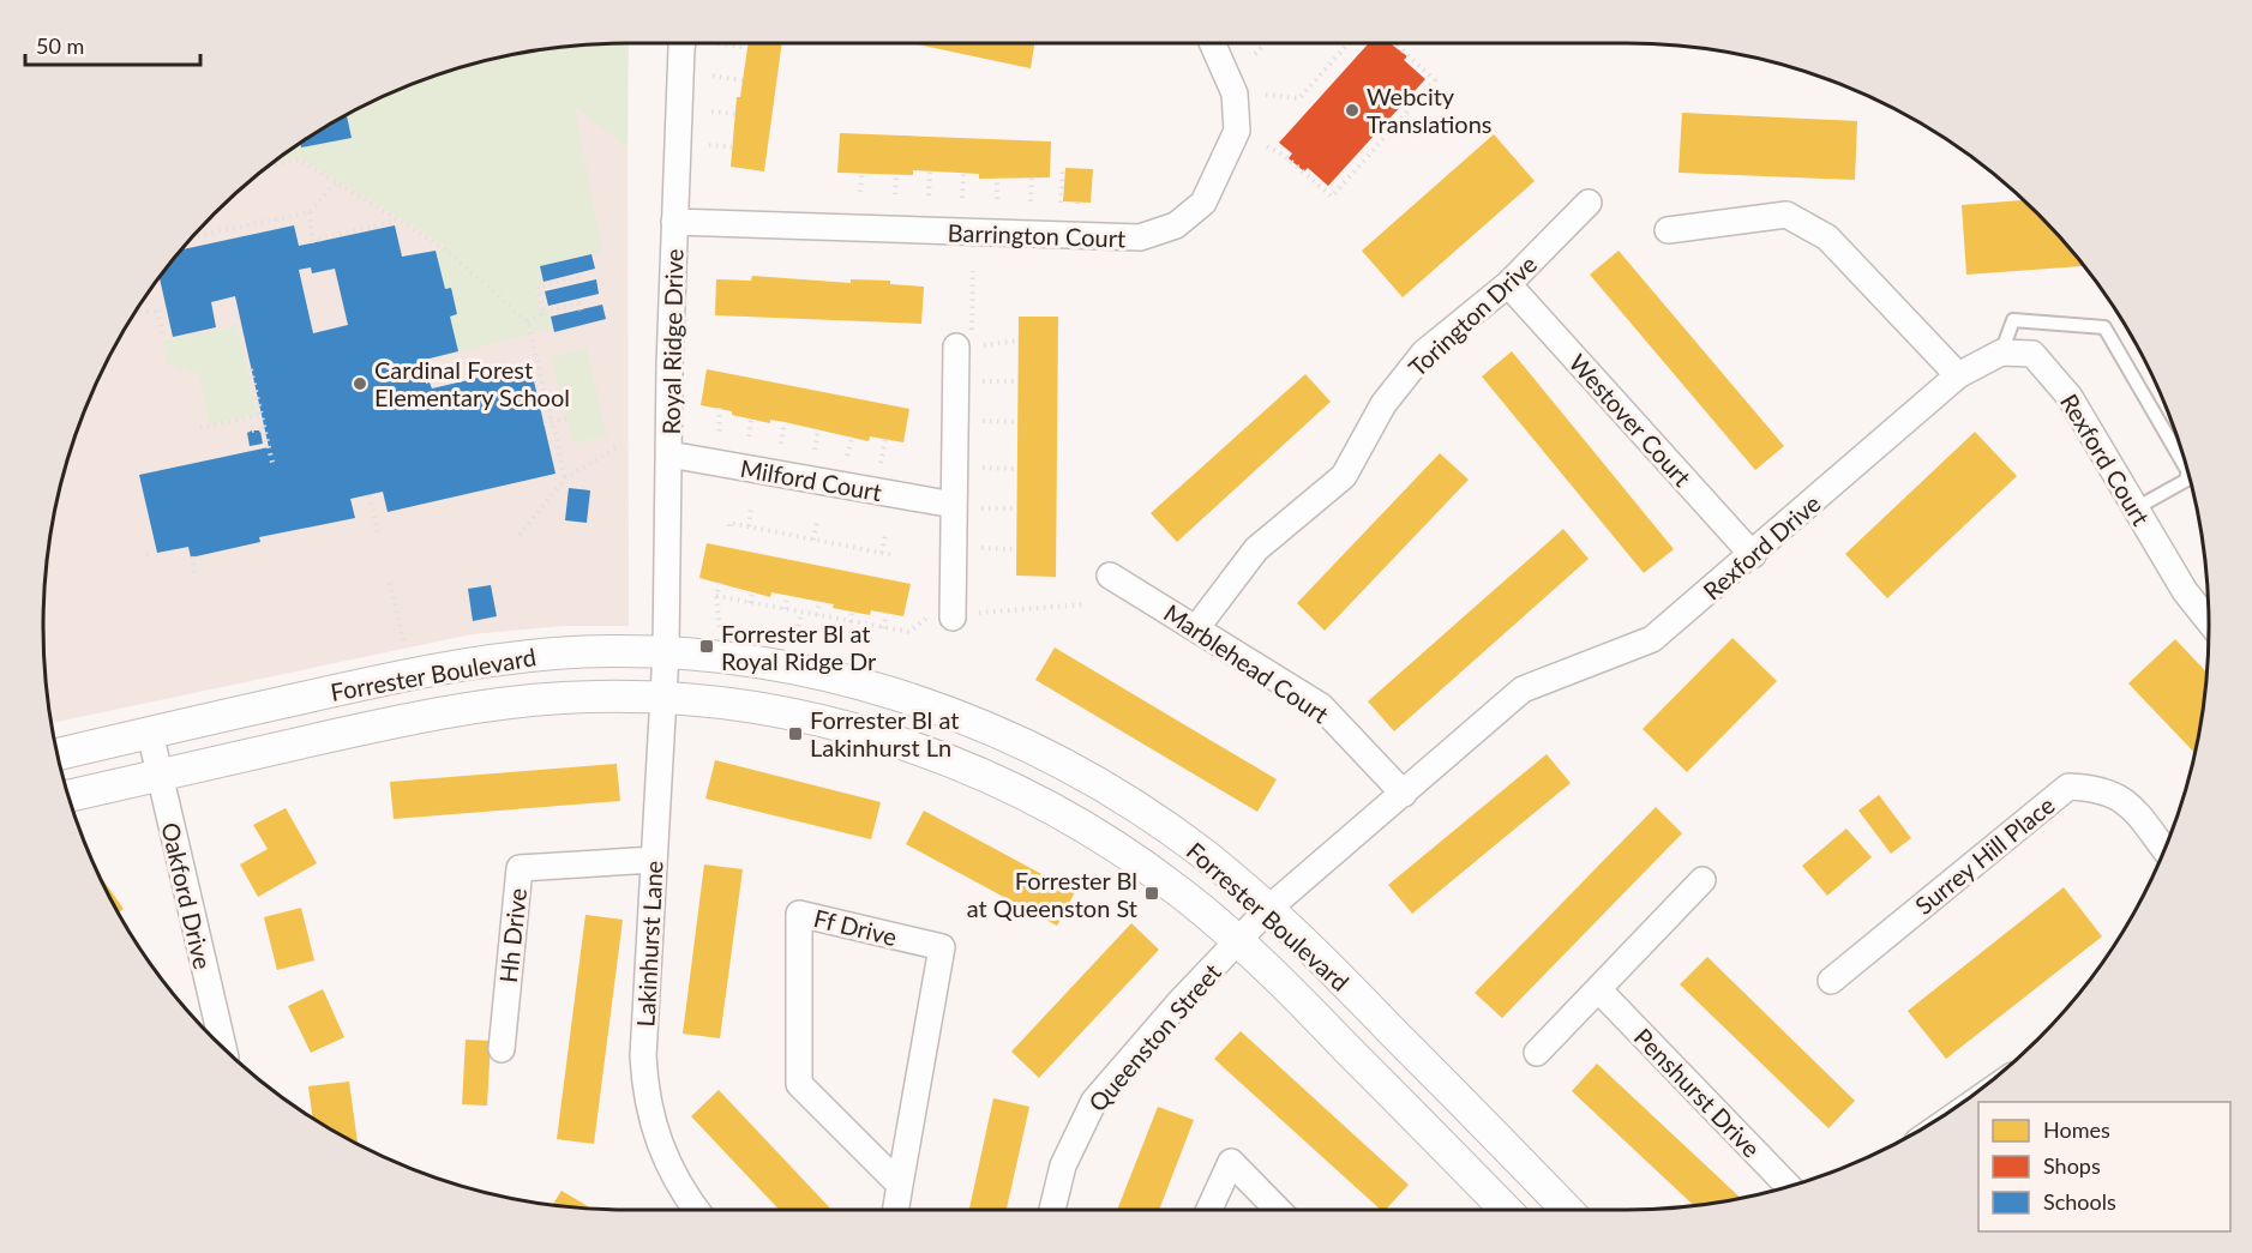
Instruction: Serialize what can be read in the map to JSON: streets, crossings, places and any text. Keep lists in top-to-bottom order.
{
  "streets": {
    "street": [
      "Barrington Court",
      "Torington Drive",
      "Royal Ridge Drive",
      "Westover Court",
      "Rexford Court",
      "Milford Court",
      "Rexford Drive",
      "Marblehead Court",
      "Forrester Boulevard",
      "Surrey Hill Place",
      "Oakford Drive",
      "Ff Drive",
      "Hh Drive",
      "Lakinhurst Lane",
      "Queenston Street",
      "Penshurst Drive"
    ]
  },
  "crossings": [
    ["Barrington Court", "Royal Ridge Drive"],
    ["Torington Drive", "Westover Court"],
    ["Torington Drive", "Marblehead Court"],
    ["Royal Ridge Drive", "Milford Court"],
    ["Royal Ridge Drive", "Forrester Boulevard"],
    ["Royal Ridge Drive", "Lakinhurst Lane"],
    ["Westover Court", "Rexford Drive"],
    ["Rexford Drive", "Marblehead Court"],
    ["Rexford Drive", "Forrester Boulevard"],
    ["Rexford Drive", "Queenston Street"],
    ["Forrester Boulevard", "Oakford Drive"],
    ["Forrester Boulevard", "Lakinhurst Lane"],
    ["Forrester Boulevard", "Queenston Street"],
    ["Hh Drive", "Lakinhurst Lane"]
  ],
  "places": {
    "other": ["Webcity Translations", "Cardinal Forest Elementary School"],
    "transit": ["Forrester Bl at Royal Ridge Dr", "Forrester Bl at Lakinhurst Ln", "Forrester Bl at Queenston St"]
  },
  "legend": ["Homes", "Shops", "Schools"],
  "scale_bar": "50 m"
}
